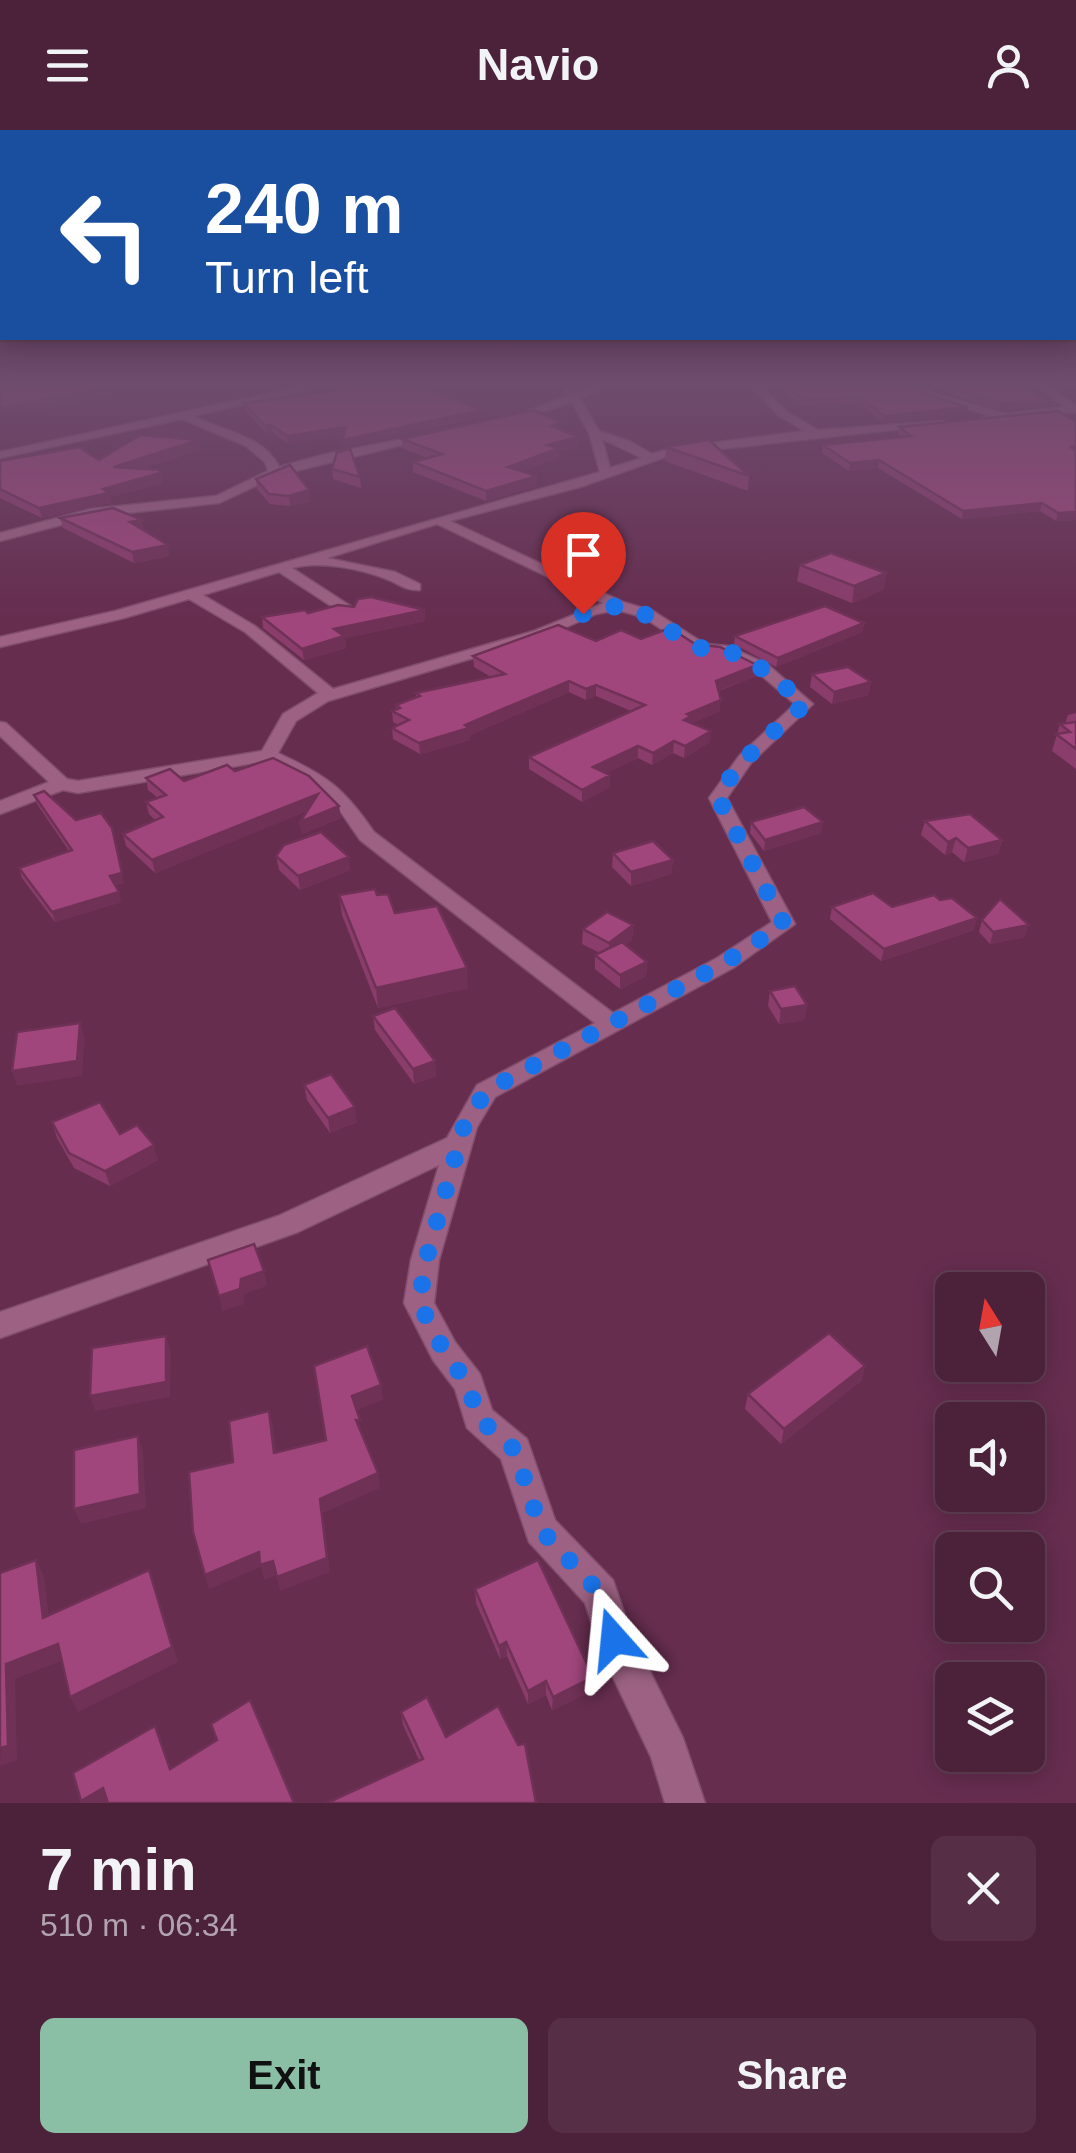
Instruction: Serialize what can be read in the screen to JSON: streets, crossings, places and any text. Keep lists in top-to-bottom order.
{
  "north": "top",
  "page": {
    "header": "Navio",
    "turn": ["240 m", "Turn left"],
    "heading": ["7 min", "510 m · 06:34"],
    "buttons": ["Exit", "Share"]
  }
}
